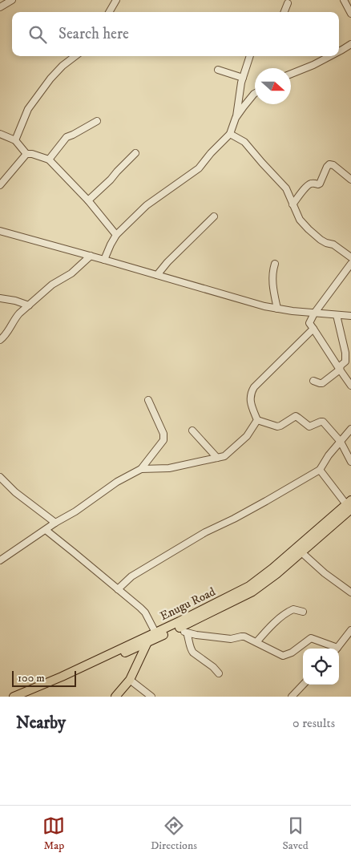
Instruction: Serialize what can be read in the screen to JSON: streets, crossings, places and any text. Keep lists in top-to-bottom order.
{
  "streets": {
    "main road": ["Enugu Road"]
  },
  "scale_bar": "100 m",
  "north": "right",
  "page": {
    "search": "Search here",
    "scale": "100 m",
    "heading": ["Nearby", "0 results"],
    "nav": ["Map", "Directions", "Saved"]
  }
}
